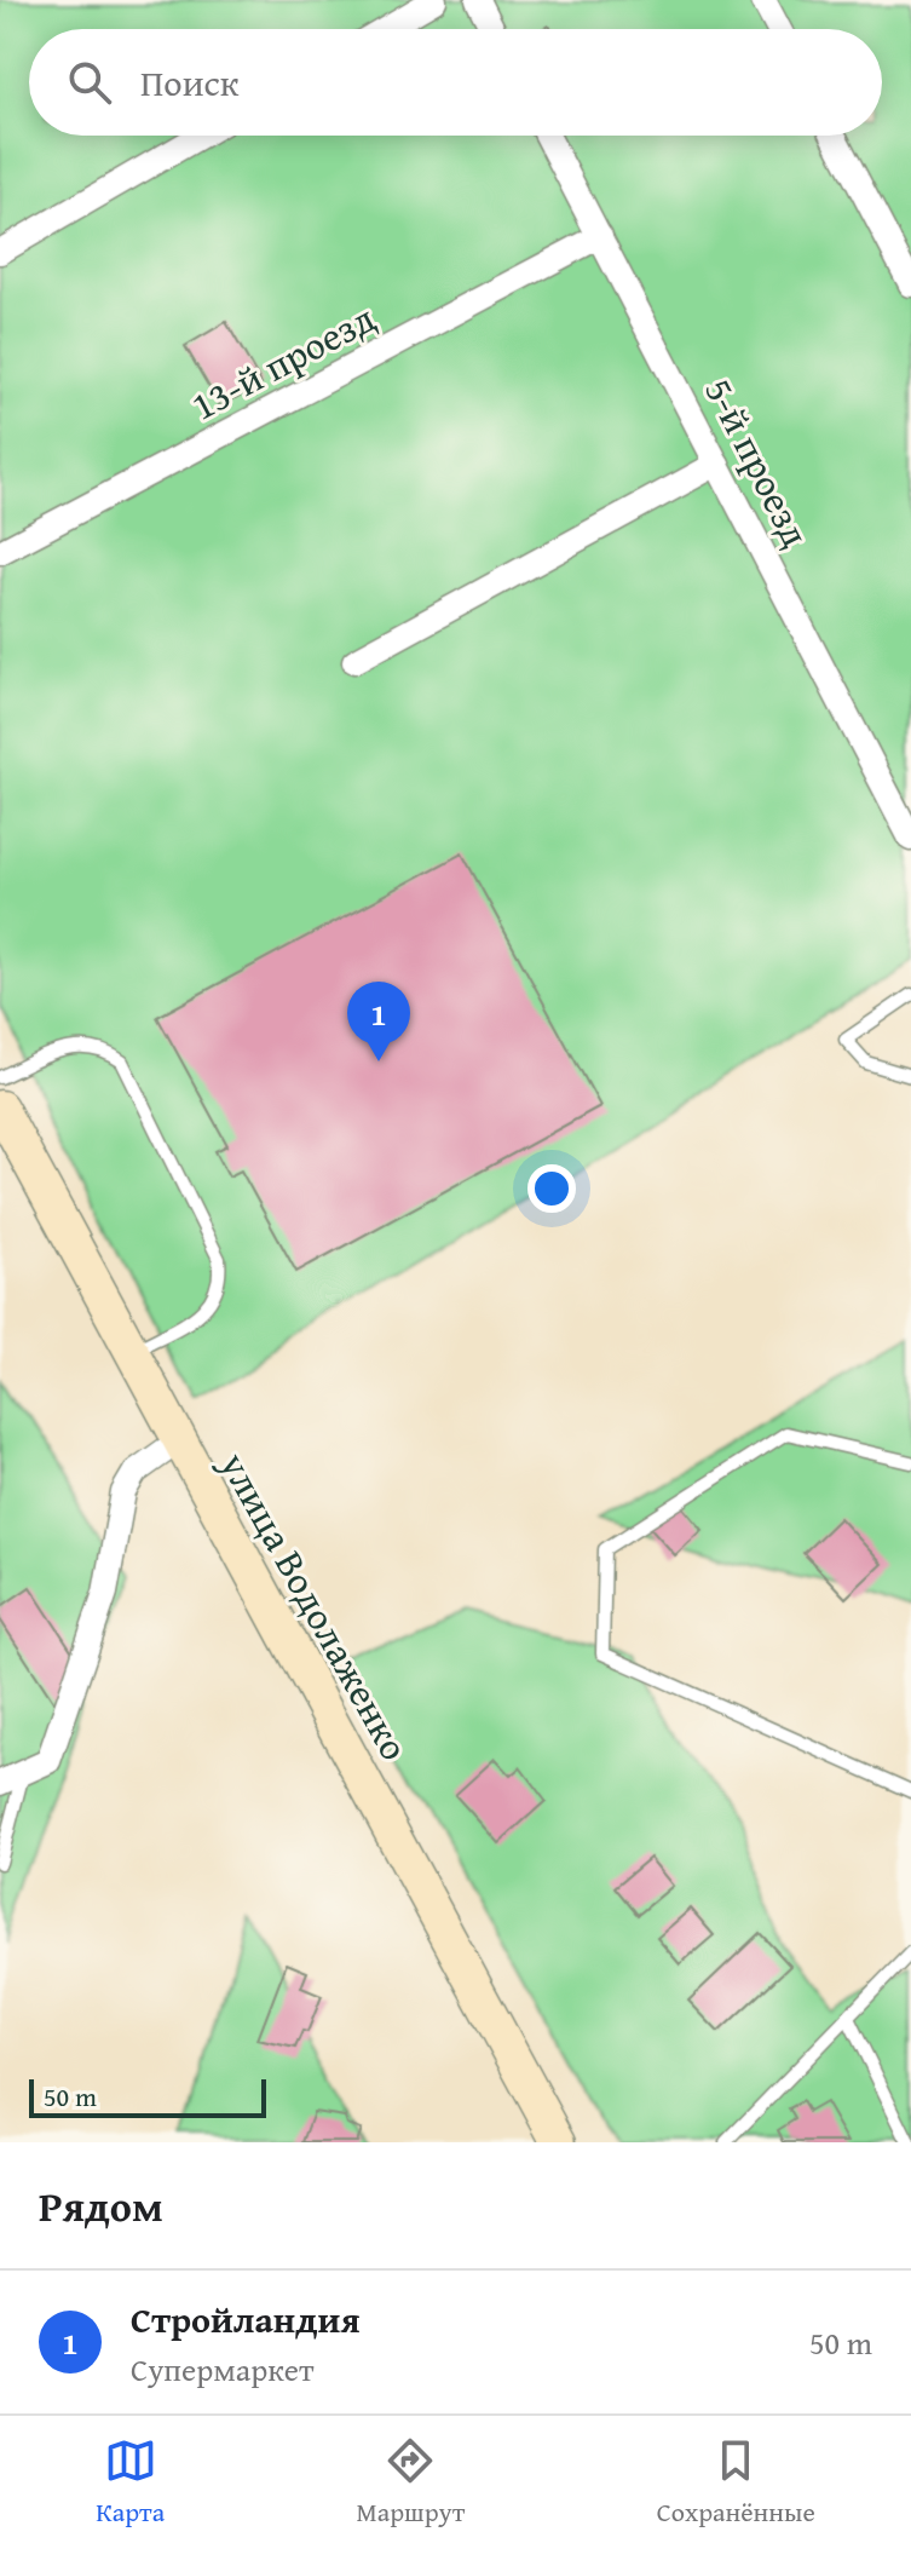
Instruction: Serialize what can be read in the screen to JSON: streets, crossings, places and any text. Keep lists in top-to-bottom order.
{
  "streets": {
    "main road": ["улица Водолаженко"],
    "street": ["13-й проезд", "5-й проезд"]
  },
  "crossings": [
    ["13-й проезд", "5-й проезд"]
  ],
  "scale_bar": "50 m",
  "page": {
    "search": "Поиск",
    "pins": "1",
    "scale": "50 m",
    "heading": "Рядом",
    "list": [
      {
        "mark": "1",
        "name": "Стройландия",
        "note": "Супермаркет",
        "value": "50 m"
      }
    ],
    "nav": ["Карта", "Маршрут", "Сохранённые"]
  }
}
